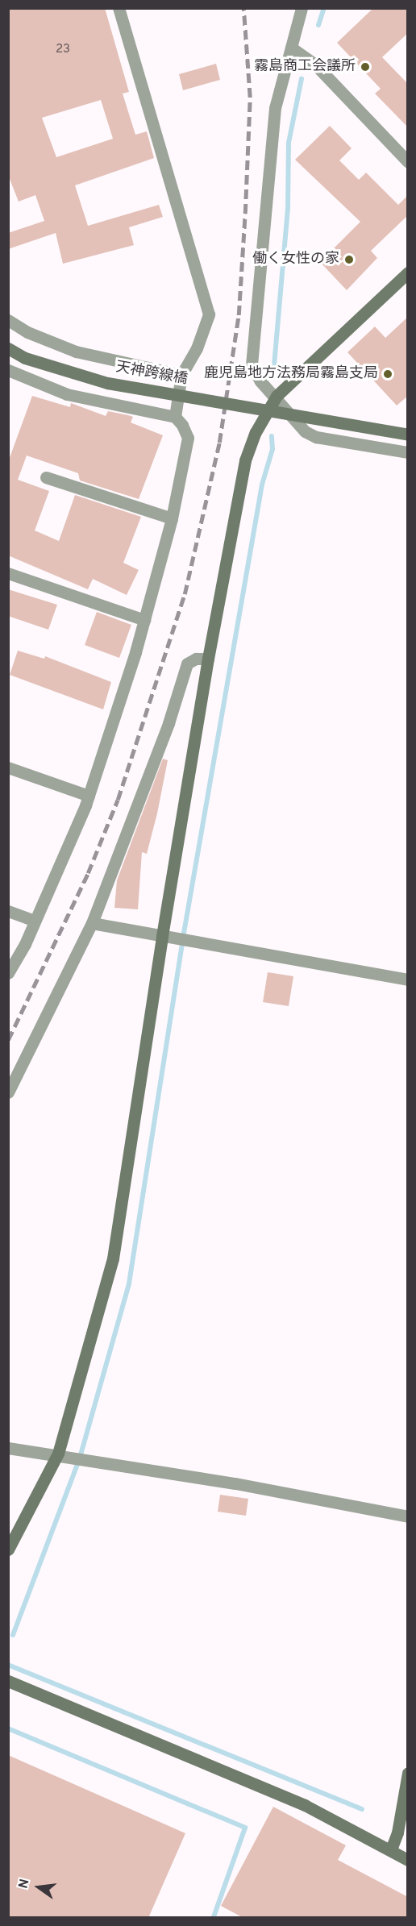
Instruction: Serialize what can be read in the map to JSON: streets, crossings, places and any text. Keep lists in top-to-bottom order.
{
  "streets": {
    "street": ["天神跨線橋"]
  },
  "places": ["霧島商工会議所", "働く女性の家", "鹿児島地方法務局霧島支局"],
  "house_numbers": ["23"],
  "north": "left"
}
